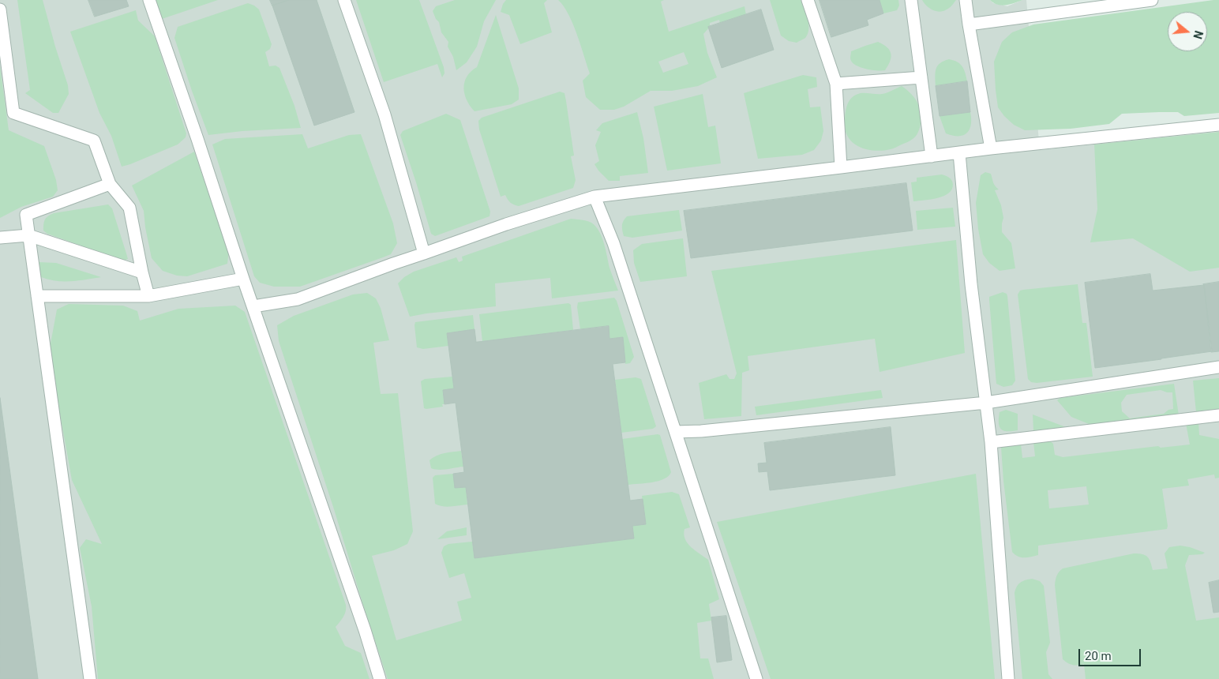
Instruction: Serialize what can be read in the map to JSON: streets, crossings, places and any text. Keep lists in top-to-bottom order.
{
  "scale_bar": "20 m",
  "north": "right"
}
